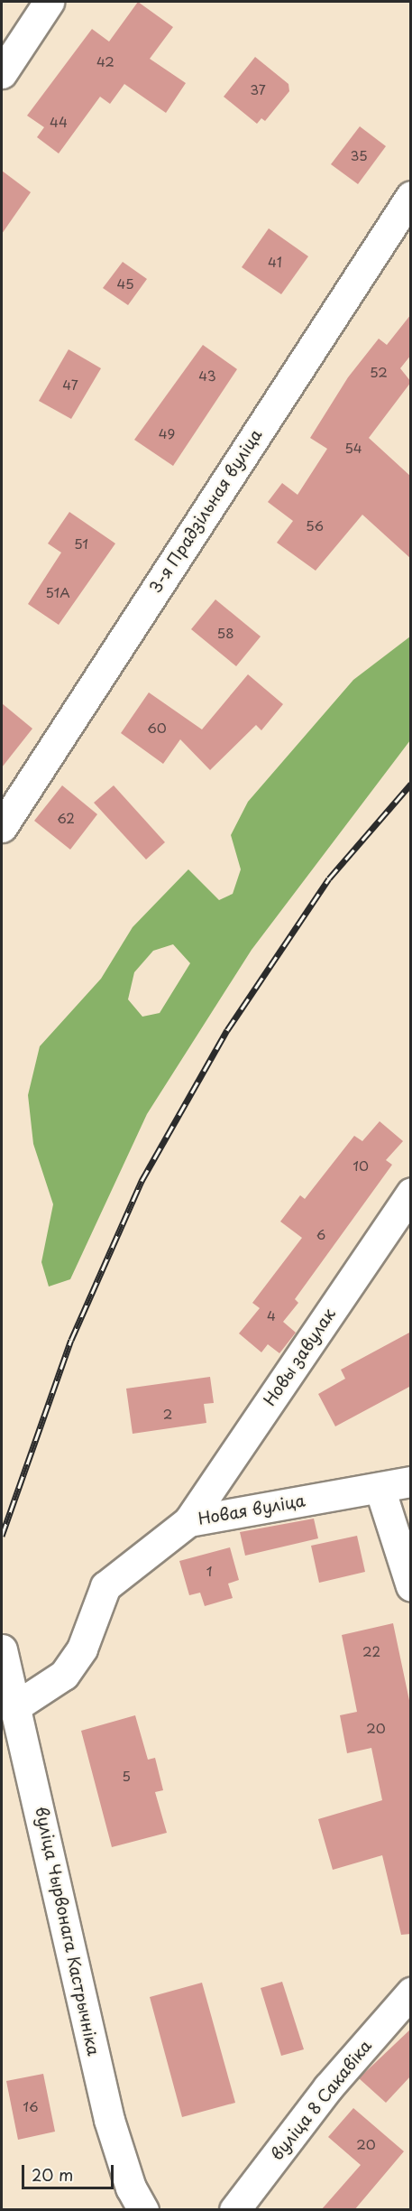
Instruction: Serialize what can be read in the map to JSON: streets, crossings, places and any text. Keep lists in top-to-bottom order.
{
  "streets": {
    "street": [
      "3-я Прадзільная вуліца",
      "Новы завулак",
      "Новая вуліца",
      "вуліца Чырвонага Кастрычніка",
      "вуліца 8 Сакавіка"
    ]
  },
  "crossings": [
    ["Новы завулак", "Новая вуліца"],
    ["Новая вуліца", "вуліца Чырвонага Кастрычніка"]
  ],
  "house_numbers": [
    "42",
    "37",
    "44",
    "35",
    "41",
    "45",
    "52",
    "43",
    "47",
    "49",
    "54",
    "56",
    "51",
    "51А",
    "58",
    "60",
    "62",
    "10",
    "6",
    "4",
    "2",
    "1",
    "22",
    "20",
    "5",
    "16",
    "20"
  ],
  "scale_bar": "20 m"
}
